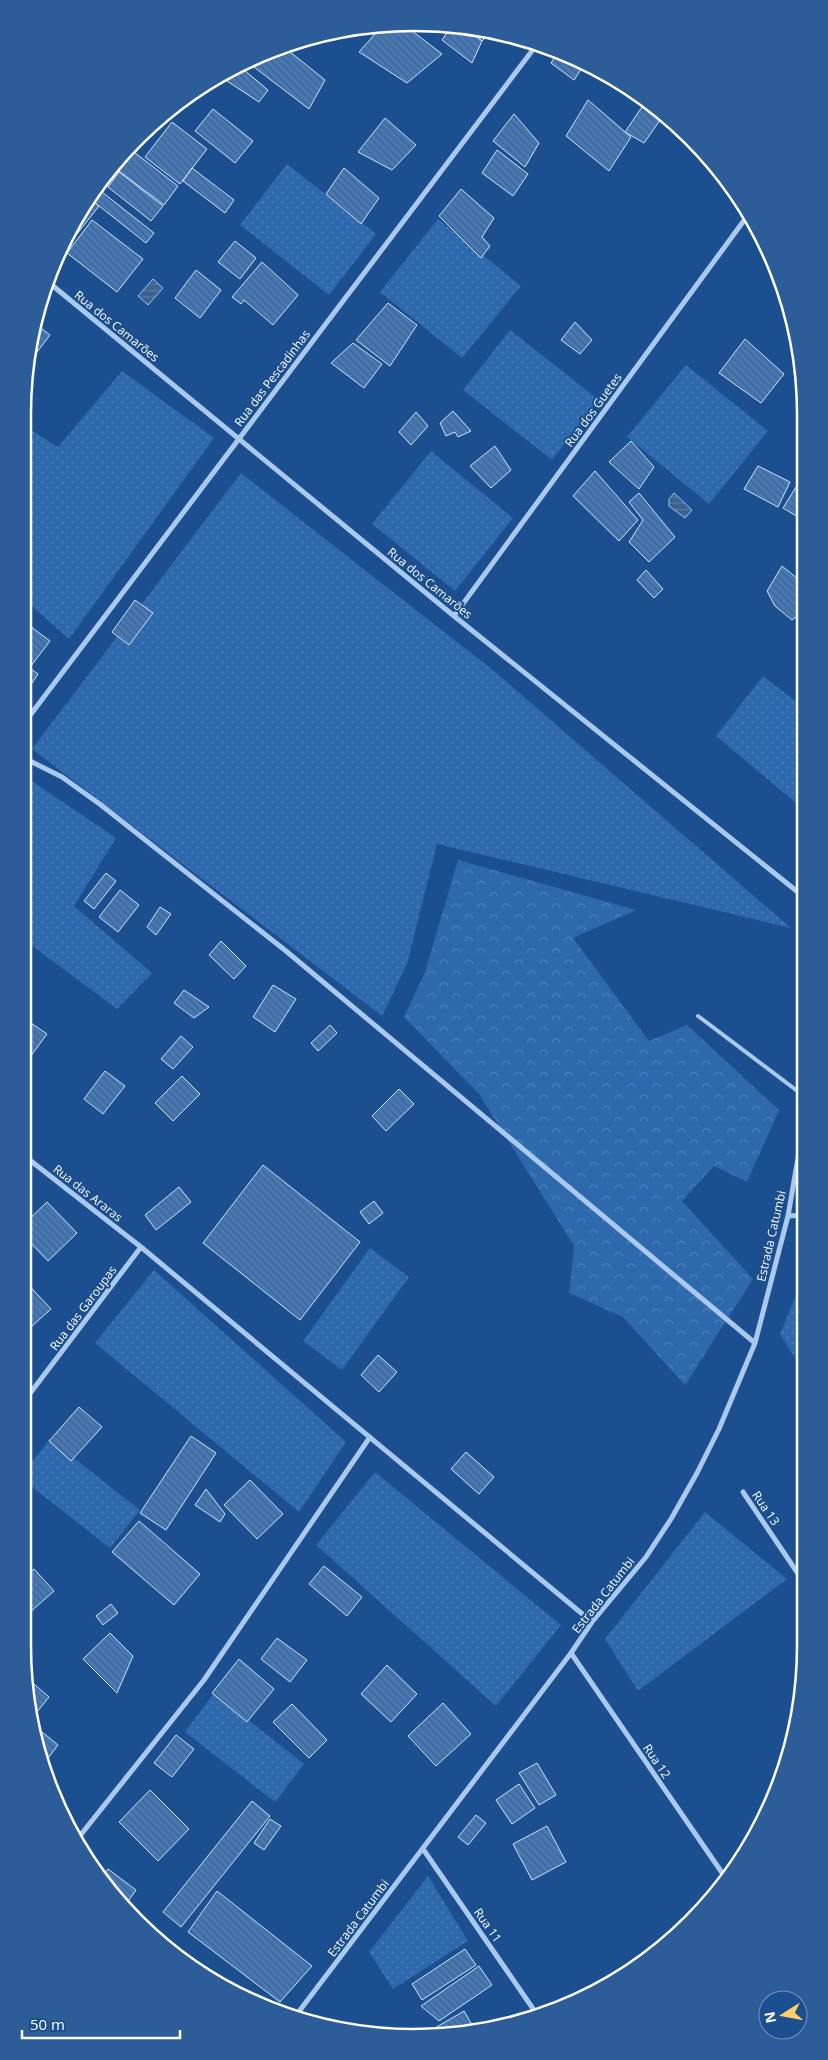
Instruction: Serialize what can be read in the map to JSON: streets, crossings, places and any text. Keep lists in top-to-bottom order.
{
  "streets": {
    "street": [
      "Rua dos Camarões",
      "Rua das Pescadinhas",
      "Rua dos Guetes",
      "Rua das Araras",
      "Estrada Catumbi",
      "Rua das Garoupas",
      "Rua 13",
      "Rua 12",
      "Rua 11"
    ]
  },
  "crossings": [
    ["Rua dos Camarões", "Rua das Pescadinhas"],
    ["Rua dos Camarões", "Rua dos Guetes"],
    ["Rua das Araras", "Estrada Catumbi"],
    ["Rua das Araras", "Rua das Garoupas"],
    ["Estrada Catumbi", "Rua 12"],
    ["Estrada Catumbi", "Rua 11"]
  ],
  "scale_bar": "50 m",
  "north": "left"
}
